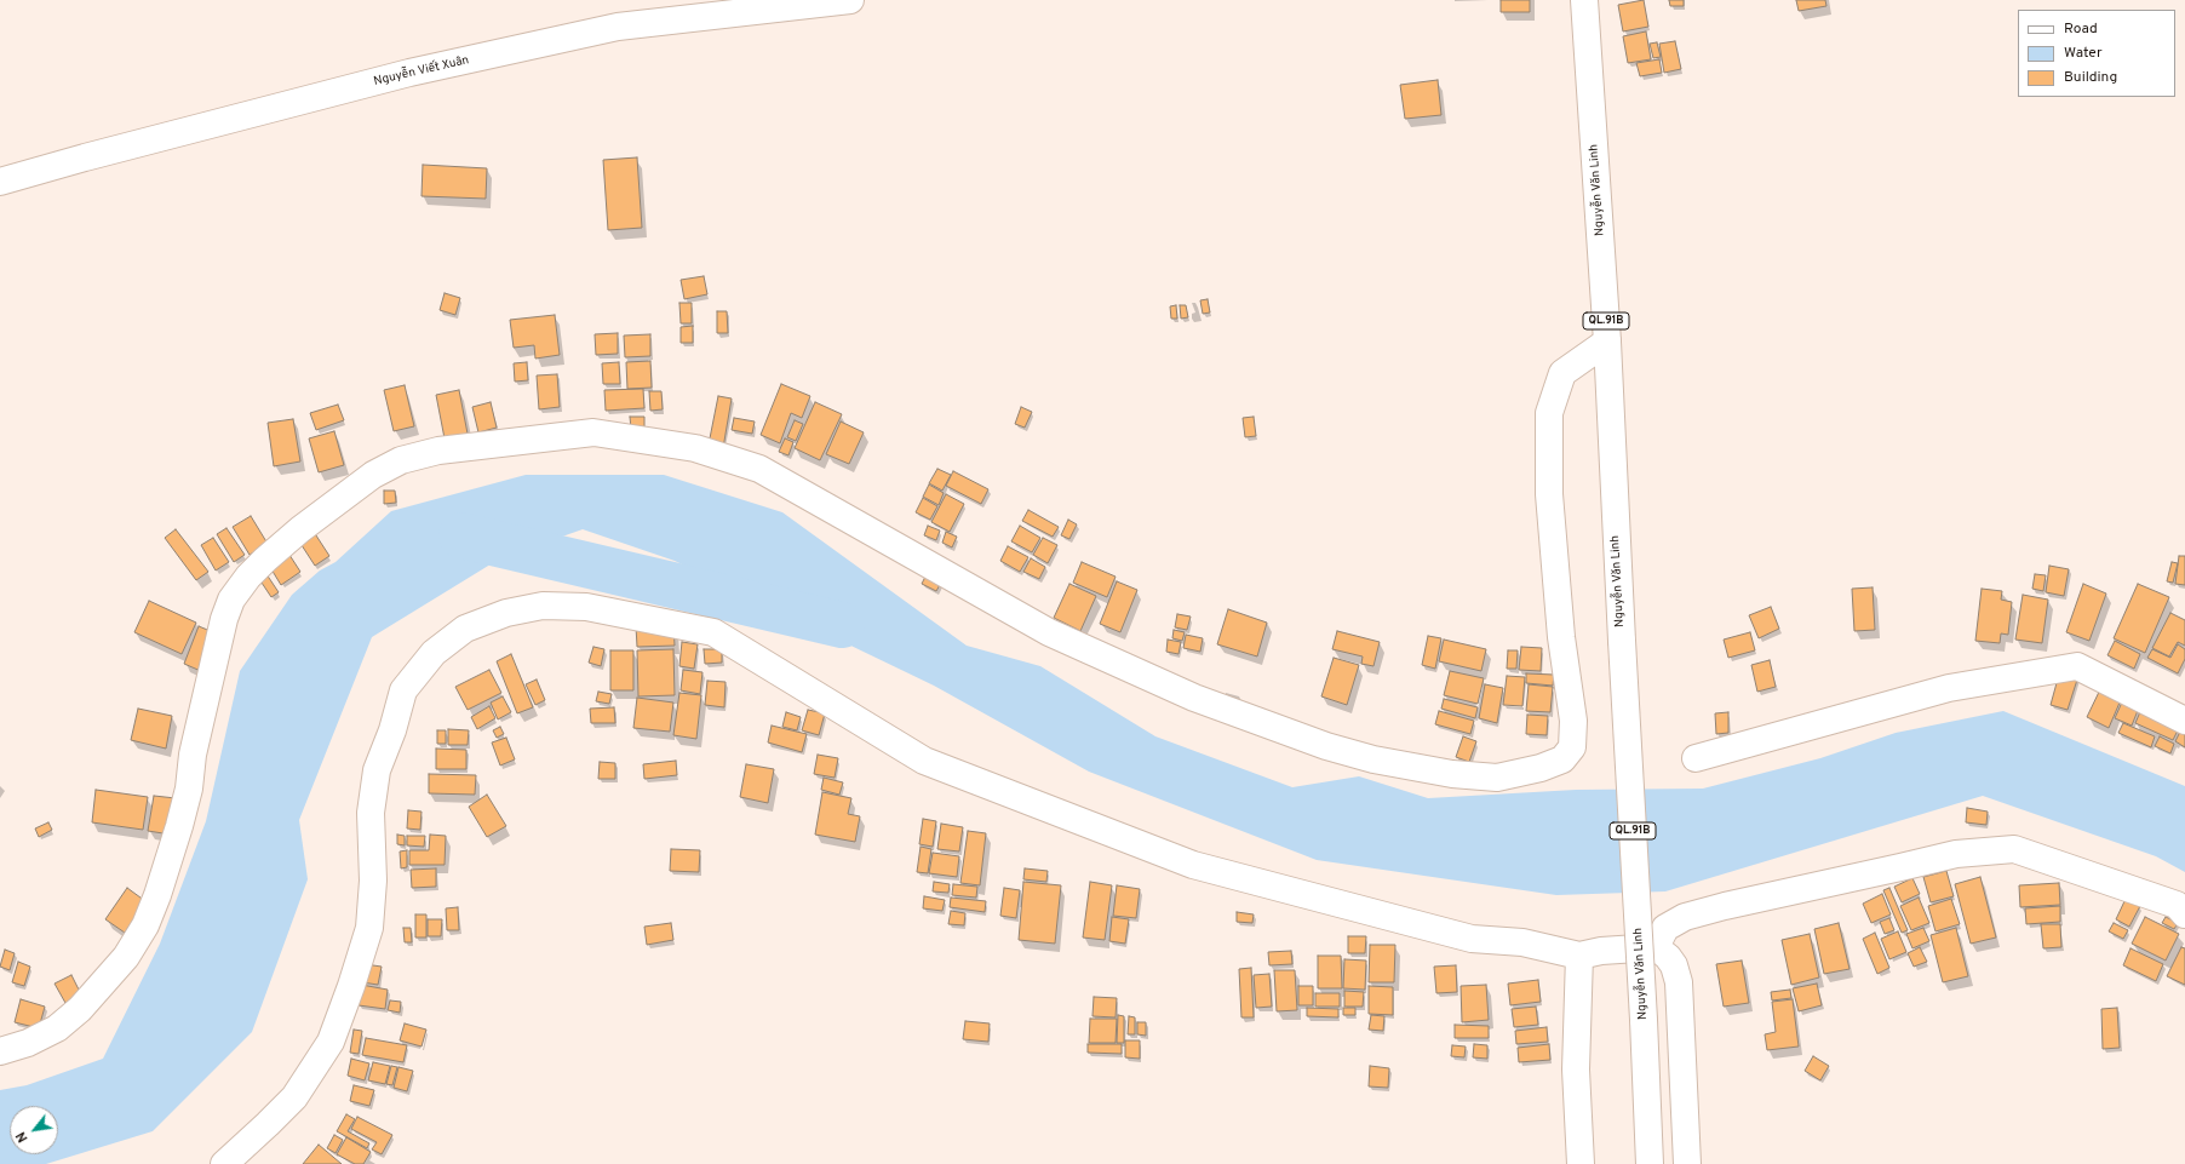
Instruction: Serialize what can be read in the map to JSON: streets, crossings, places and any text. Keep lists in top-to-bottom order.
{
  "streets": {
    "main road": ["Nguyễn Viết Xuân", "Nguyễn Văn Linh", "QL.91B"]
  },
  "legend": ["Road", "Water", "Building"],
  "north": "bottom left"
}
